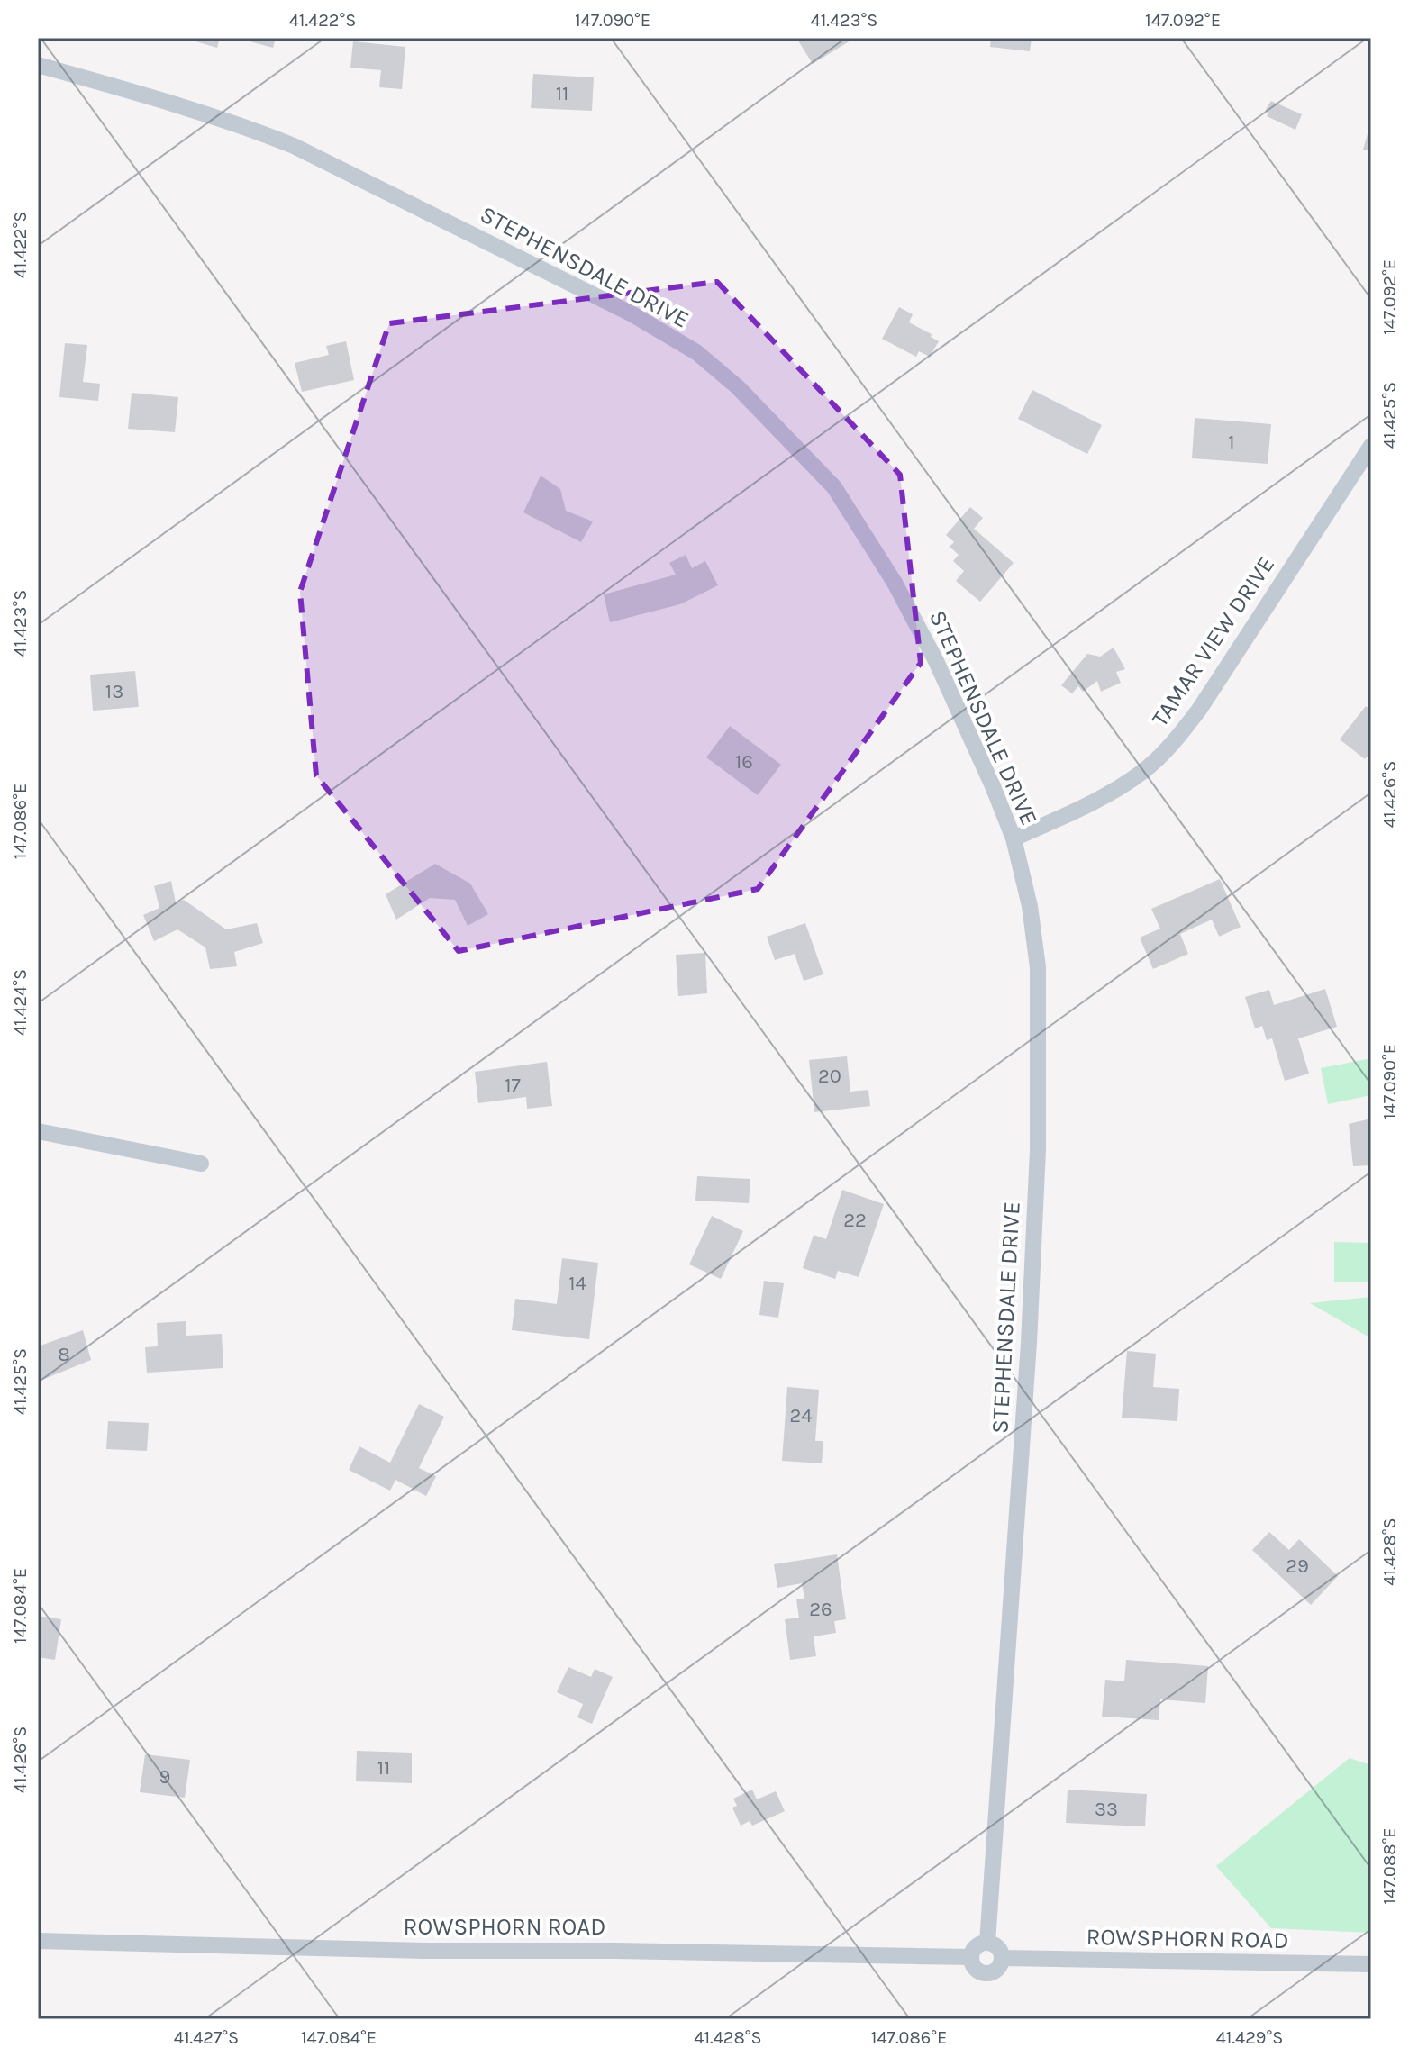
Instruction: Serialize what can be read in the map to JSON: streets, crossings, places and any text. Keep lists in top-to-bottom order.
{
  "streets": {
    "street": ["STEPHENSDALE DRIVE", "TAMAR VIEW DRIVE", "ROWSPHORN ROAD"]
  },
  "crossings": [
    ["STEPHENSDALE DRIVE", "TAMAR VIEW DRIVE"],
    ["STEPHENSDALE DRIVE", "ROWSPHORN ROAD"]
  ],
  "house_numbers": [
    "11",
    "1",
    "13",
    "16",
    "20",
    "17",
    "22",
    "14",
    "8",
    "24",
    "29",
    "26",
    "11",
    "9",
    "33"
  ],
  "coordinates": [
    "41.422°S",
    "147.090°E",
    "41.423°S",
    "147.092°E",
    "41.425°S",
    "41.426°S",
    "147.086°E",
    "41.424°S",
    "41.428°S",
    "147.084°E",
    "147.088°E",
    "41.427°S",
    "41.429°S"
  ]
}
